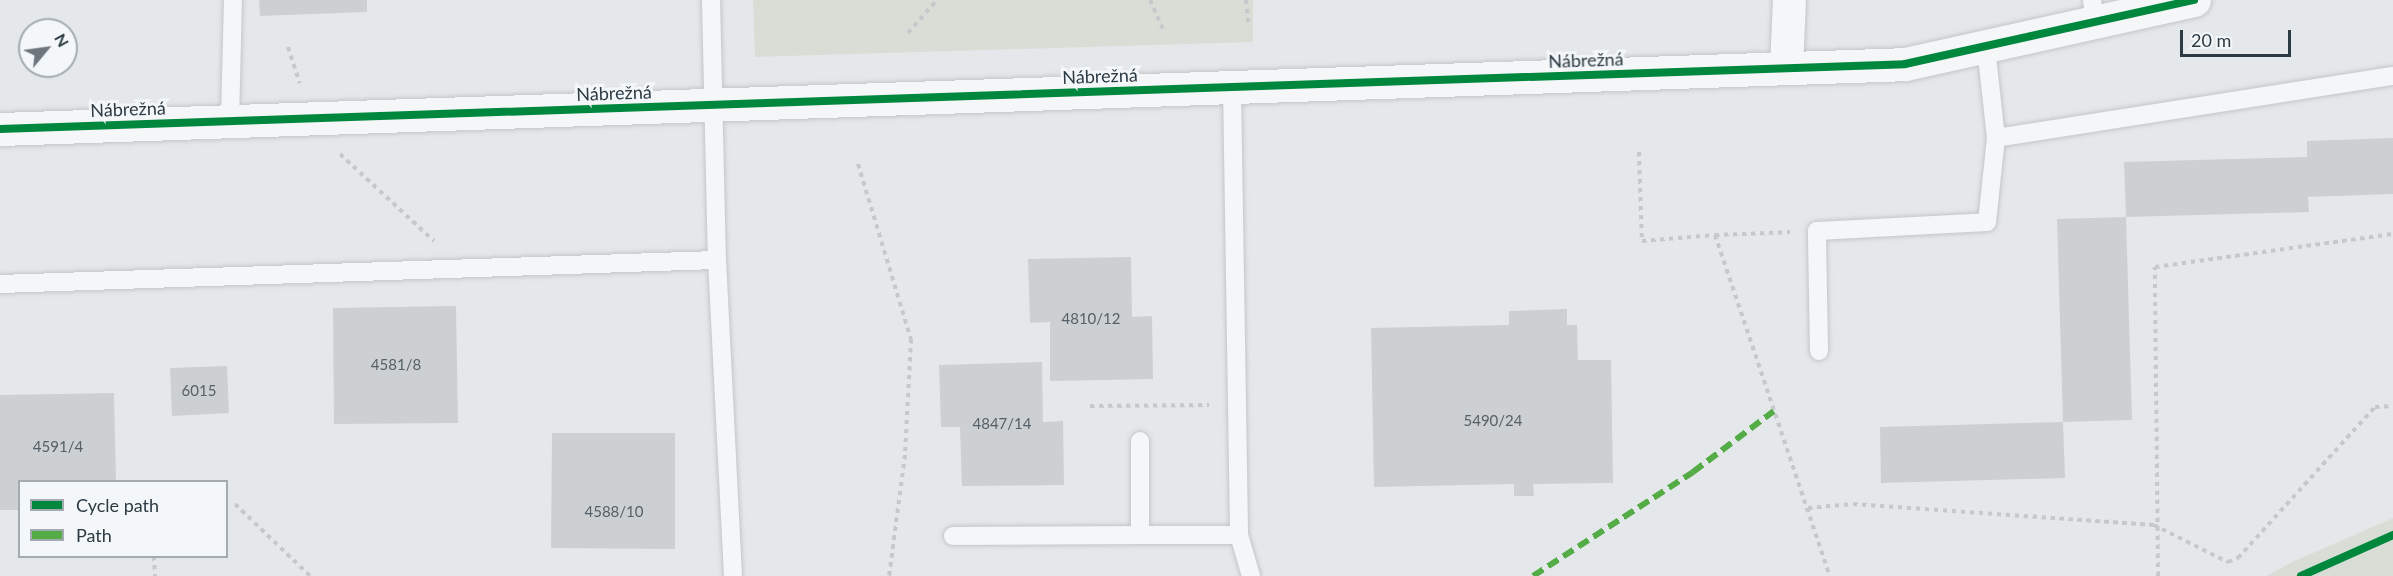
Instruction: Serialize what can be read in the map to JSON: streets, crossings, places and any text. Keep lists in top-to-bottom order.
{
  "streets": {
    "street": ["Nábrežná"]
  },
  "house_numbers": [
    "4810/12",
    "4581/8",
    "6015",
    "5490/24",
    "4847/14",
    "4591/4",
    "4588/10"
  ],
  "legend": ["Cycle path", "Path"],
  "scale_bar": "20 m",
  "north": "top right"
}
